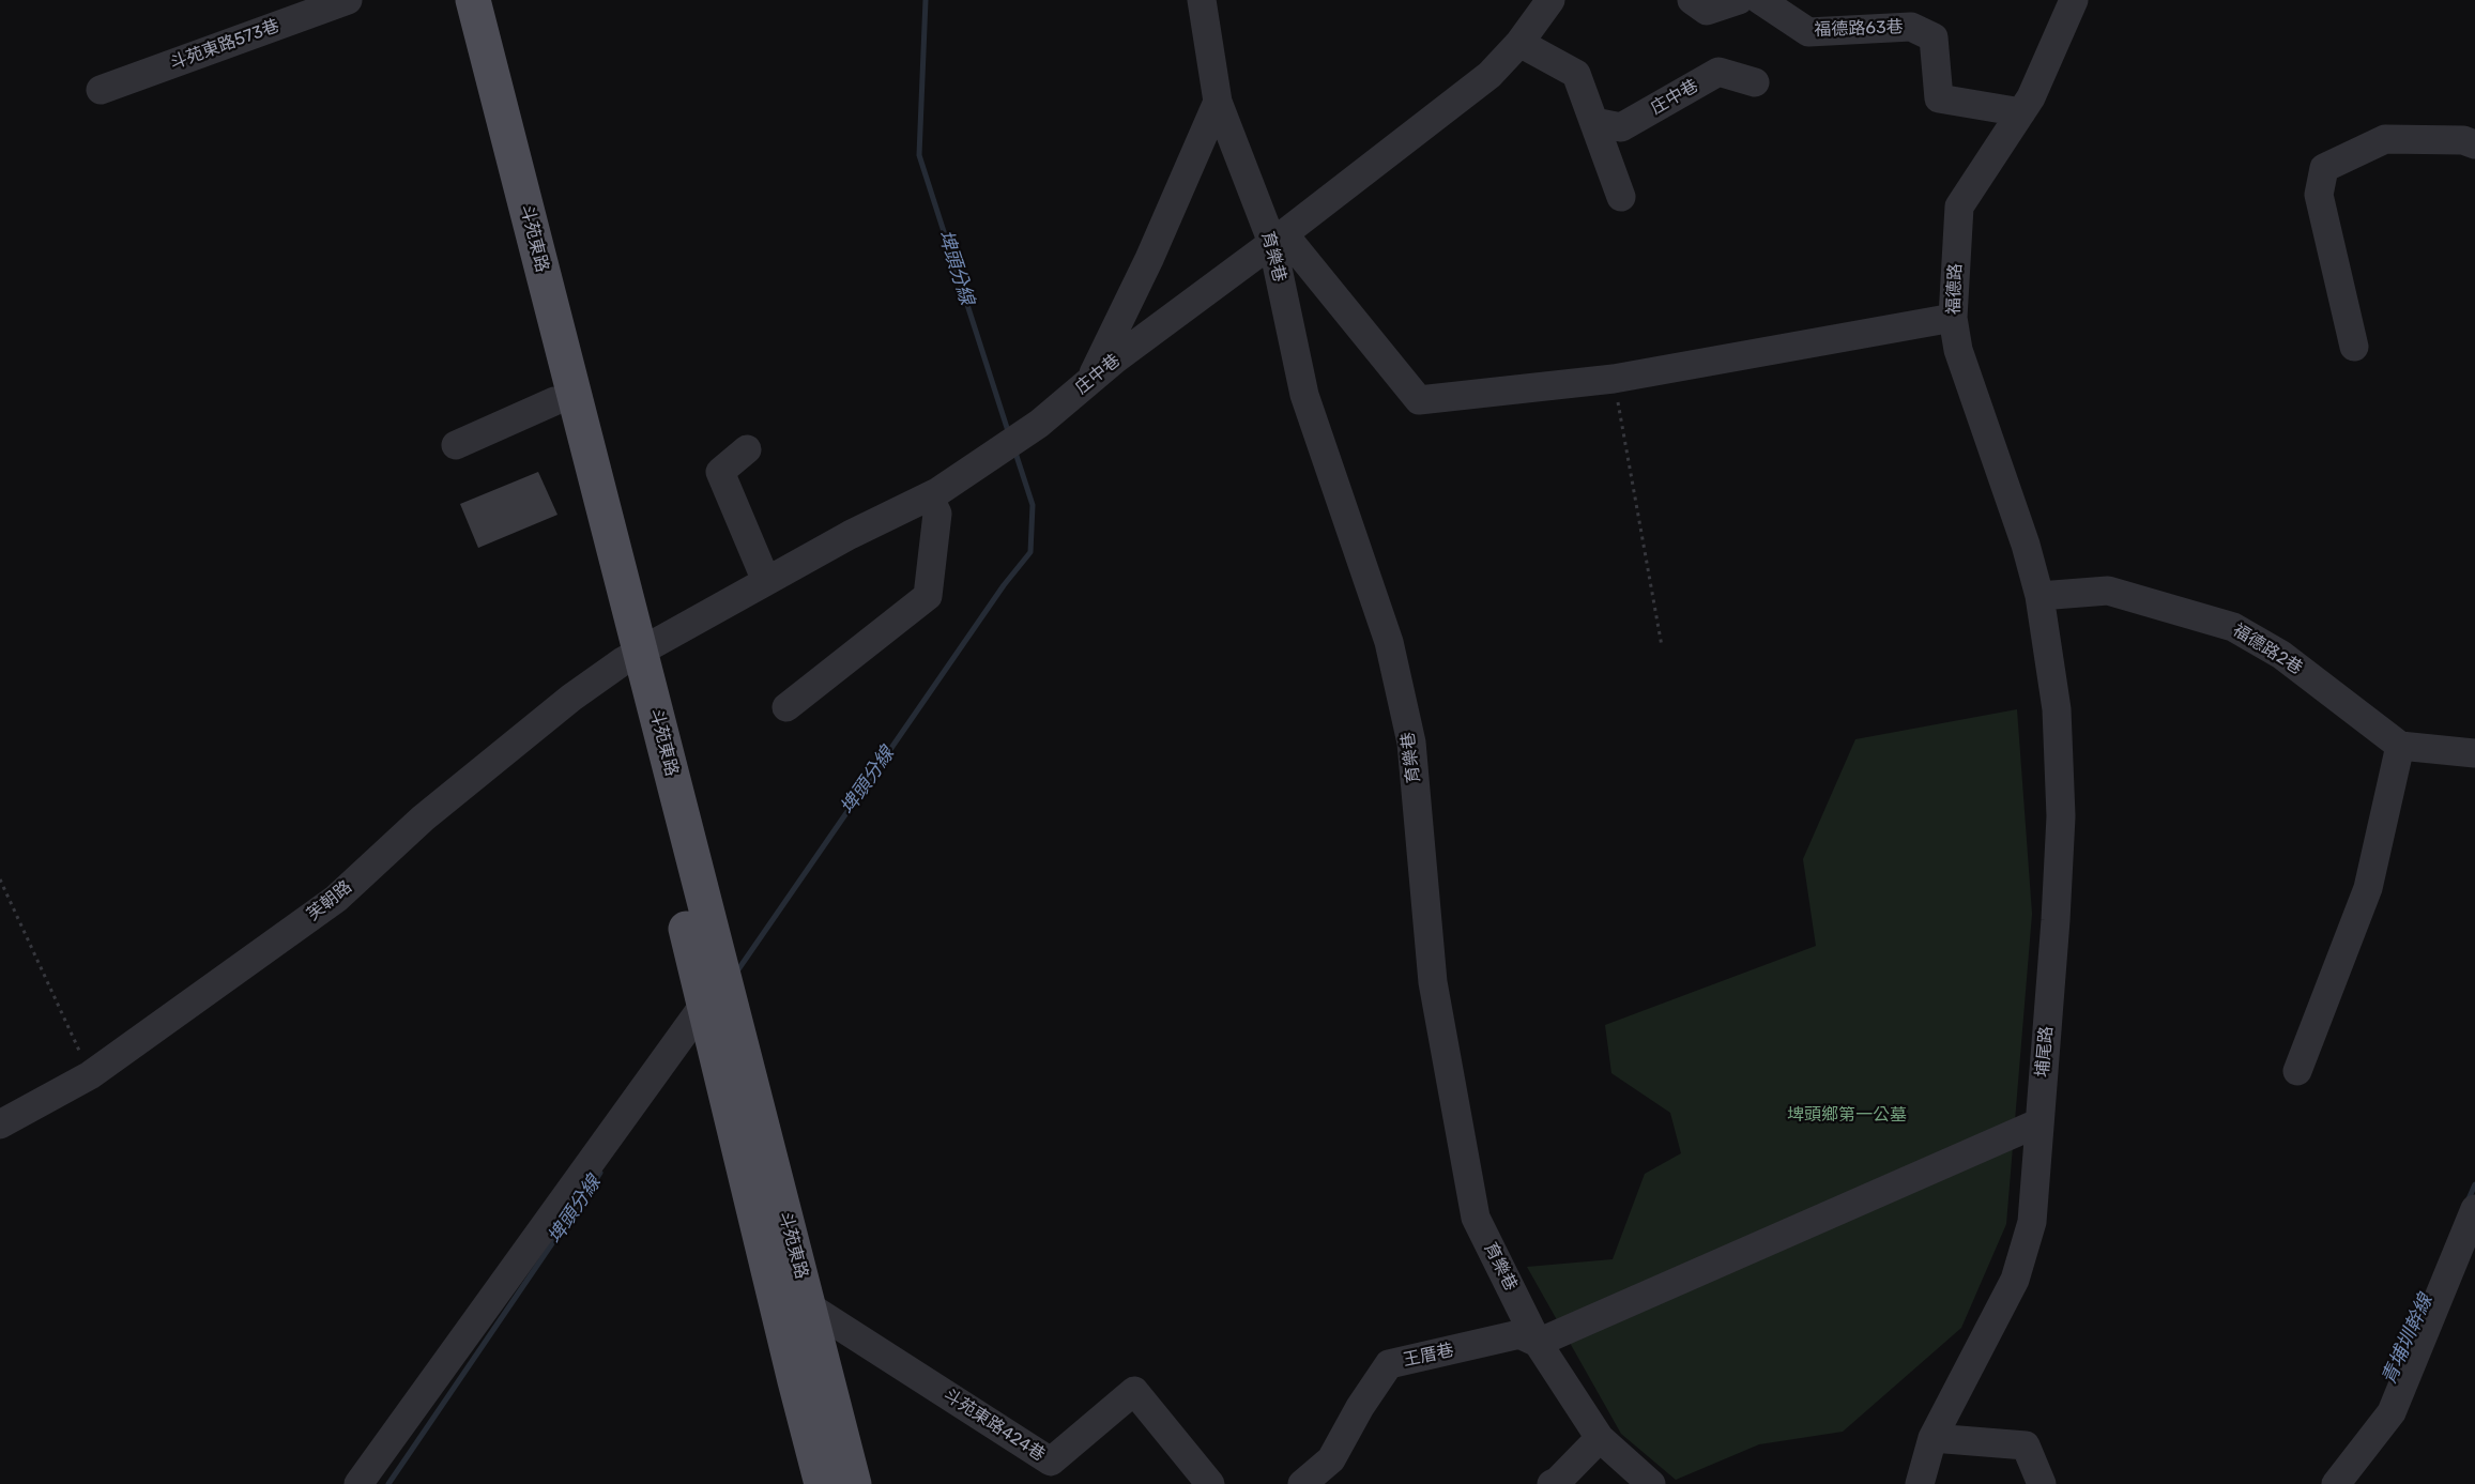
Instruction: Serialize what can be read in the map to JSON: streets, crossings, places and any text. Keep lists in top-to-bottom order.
{
  "streets": {
    "main road": ["斗苑東路"],
    "street": [
      "福德路63巷",
      "斗苑東路573巷",
      "庄中巷",
      "育樂巷",
      "福德路",
      "福德路2巷",
      "芙朝路",
      "埔尾路",
      "王厝巷",
      "斗苑東路424巷"
    ]
  },
  "crossings": [
    ["福德路63巷", "福德路"],
    ["庄中巷", "斗苑東路"],
    ["庄中巷", "育樂巷"],
    ["庄中巷", "芙朝路"],
    ["斗苑東路", "芙朝路"],
    ["斗苑東路", "斗苑東路424巷"],
    ["育樂巷", "王厝巷"],
    ["福德路", "福德路2巷"],
    ["福德路", "埔尾路"],
    ["福德路2巷", "埔尾路"]
  ],
  "water": ["埤頭分線", "青埔圳幹線"],
  "parks": ["埤頭鄉第一公墓"]
}
